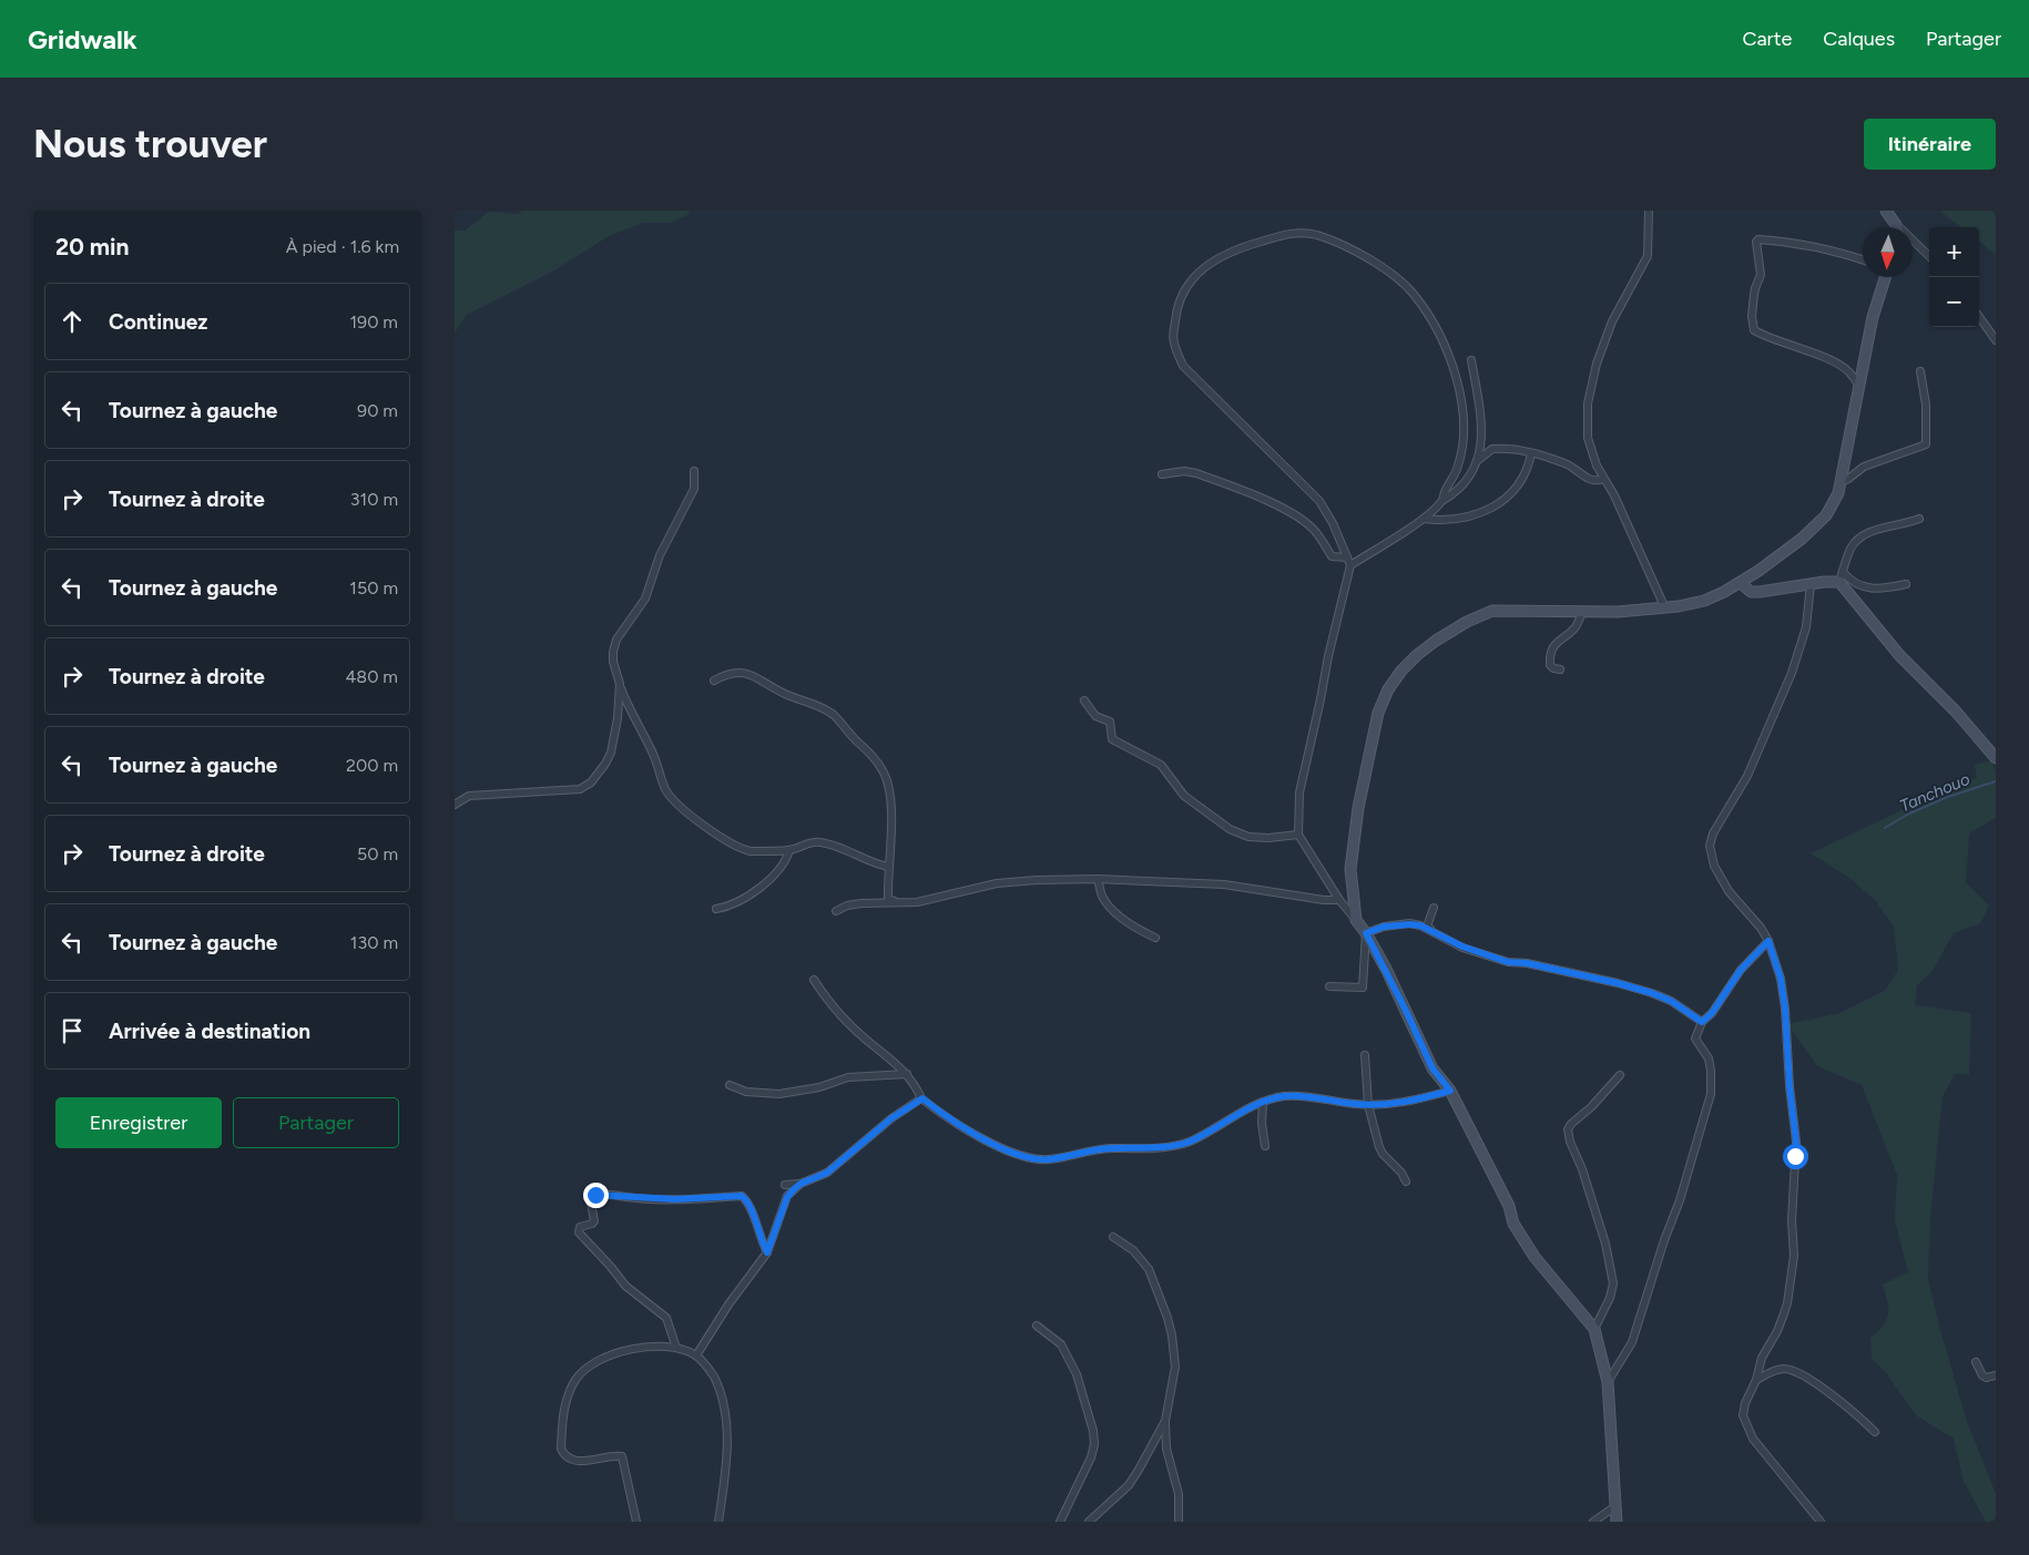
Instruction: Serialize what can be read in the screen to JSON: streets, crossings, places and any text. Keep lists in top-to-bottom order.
{
  "water": ["Tanchouo"],
  "north": "bottom",
  "page": {
    "header": "Gridwalk",
    "nav": ["Carte", "Calques", "Partager"],
    "buttons": [
      "Itinéraire",
      ["Enregistrer", "Partager"]
    ],
    "title": "Nous trouver",
    "heading": ["20 min", "À pied · 1.6 km"],
    "map_buttons": ["+", "−"],
    "list": [
      ["Continuez", "190 m"],
      ["Tournez à gauche", "90 m"],
      ["Tournez à droite", "310 m"],
      ["Tournez à gauche", "150 m"],
      ["Tournez à droite", "480 m"],
      ["Tournez à gauche", "200 m"],
      ["Tournez à droite", "50 m"],
      ["Tournez à gauche", "130 m"],
      "Arrivée à destination"
    ]
  }
}
